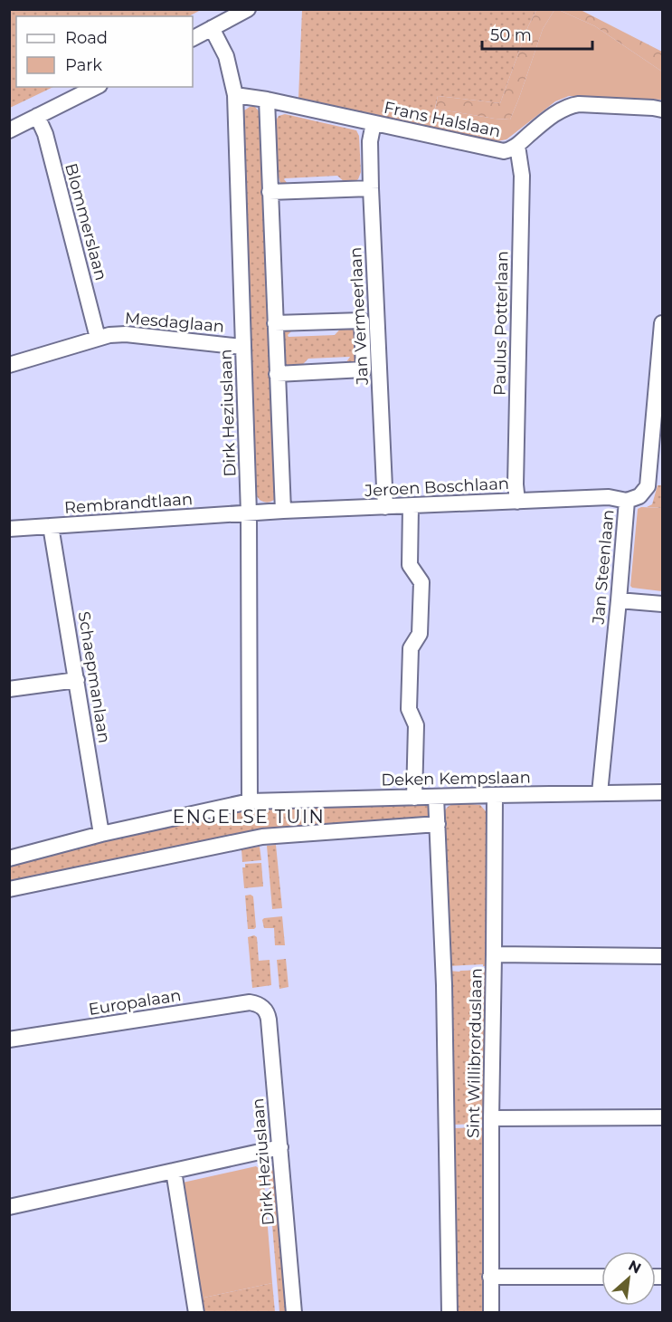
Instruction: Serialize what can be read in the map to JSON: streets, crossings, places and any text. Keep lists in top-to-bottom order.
{
  "streets": {
    "street": [
      "Frans Halslaan",
      "Blommerslaan",
      "Jan Vermeerlaan",
      "Mesdaglaan",
      "Paulus Potterlaan",
      "Dirk Heziuslaan",
      "Jeroen Boschlaan",
      "Rembrandtlaan",
      "Jan Steenlaan",
      "Schaepmanlaan",
      "Deken Kempslaan",
      "Europalaan",
      "Sint Willibrorduslaan"
    ]
  },
  "crossings": [
    ["Frans Halslaan", "Jan Vermeerlaan"],
    ["Frans Halslaan", "Paulus Potterlaan"],
    ["Frans Halslaan", "Dirk Heziuslaan"],
    ["Blommerslaan", "Mesdaglaan"],
    ["Jan Vermeerlaan", "Jeroen Boschlaan"],
    ["Mesdaglaan", "Dirk Heziuslaan"],
    ["Paulus Potterlaan", "Jeroen Boschlaan"],
    ["Dirk Heziuslaan", "Jeroen Boschlaan"],
    ["Dirk Heziuslaan", "Rembrandtlaan"],
    ["Dirk Heziuslaan", "Deken Kempslaan"],
    ["Dirk Heziuslaan", "Europalaan"],
    ["Jeroen Boschlaan", "Rembrandtlaan"],
    ["Jeroen Boschlaan", "Jan Steenlaan"],
    ["Rembrandtlaan", "Schaepmanlaan"],
    ["Jan Steenlaan", "Deken Kempslaan"],
    ["Schaepmanlaan", "Deken Kempslaan"],
    ["Deken Kempslaan", "Sint Willibrorduslaan"]
  ],
  "districts": ["ENGELSE TUIN"],
  "legend": ["Road", "Park"],
  "scale_bar": "50 m",
  "north": "top right"
}
